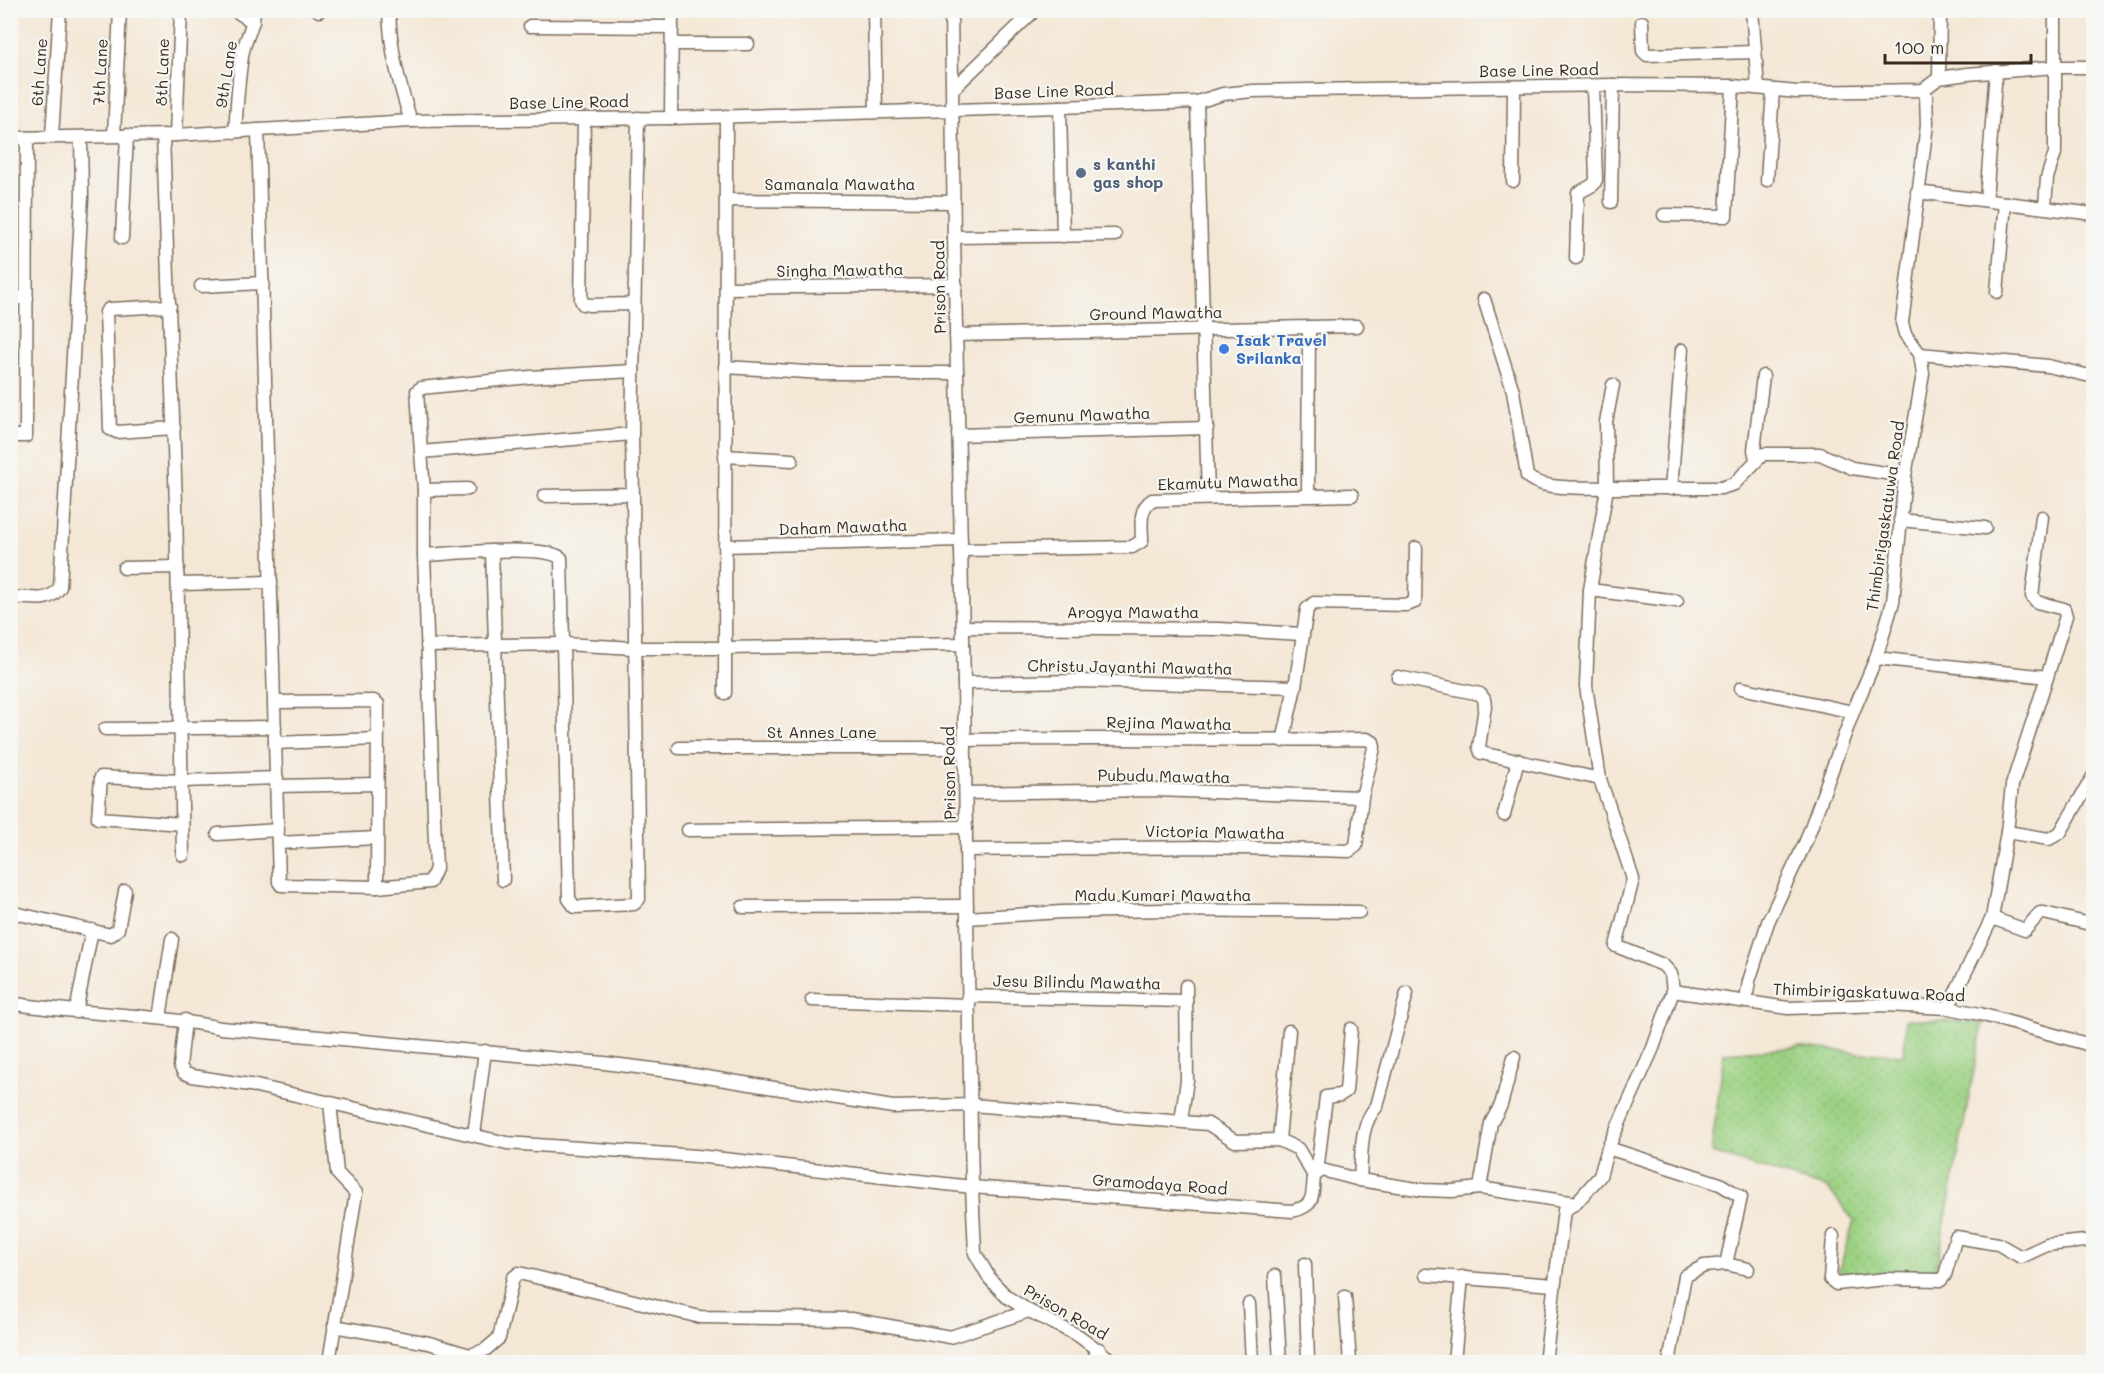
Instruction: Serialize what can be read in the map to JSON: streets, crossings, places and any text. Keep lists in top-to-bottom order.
{
  "streets": {
    "street": [
      "Base Line Road",
      "6th Lane",
      "7th Lane",
      "8th Lane",
      "9th Lane",
      "Samanala Mawatha",
      "Singha Mawatha",
      "Prison Road",
      "Ground Mawatha",
      "Gemunu Mawatha",
      "Ekamutu Mawatha",
      "Thimbirigaskatuwa Road",
      "Daham Mawatha",
      "Arogya Mawatha",
      "Christu Jayanthi Mawatha",
      "Rejina Mawatha",
      "St Annes Lane",
      "Pubudu Mawatha",
      "Victoria Mawatha",
      "Madu Kumari Mawatha",
      "Jesu Bilindu Mawatha",
      "Gramodaya Road"
    ]
  },
  "crossings": [
    ["Base Line Road", "6th Lane"],
    ["Base Line Road", "7th Lane"],
    ["Base Line Road", "8th Lane"],
    ["Base Line Road", "9th Lane"],
    ["Base Line Road", "Prison Road"],
    ["Samanala Mawatha", "Prison Road"],
    ["Singha Mawatha", "Prison Road"],
    ["Prison Road", "Ground Mawatha"],
    ["Prison Road", "Gemunu Mawatha"],
    ["Prison Road", "Ekamutu Mawatha"],
    ["Prison Road", "Daham Mawatha"],
    ["Prison Road", "Arogya Mawatha"],
    ["Prison Road", "Christu Jayanthi Mawatha"],
    ["Prison Road", "Rejina Mawatha"],
    ["Prison Road", "St Annes Lane"],
    ["Prison Road", "Pubudu Mawatha"],
    ["Prison Road", "Victoria Mawatha"],
    ["Prison Road", "Madu Kumari Mawatha"],
    ["Prison Road", "Jesu Bilindu Mawatha"],
    ["Prison Road", "Gramodaya Road"],
    ["Ekamutu Mawatha", "Daham Mawatha"],
    ["Rejina Mawatha", "St Annes Lane"],
    ["Rejina Mawatha", "Victoria Mawatha"],
    ["Pubudu Mawatha", "Victoria Mawatha"]
  ],
  "places": ["s kanthi gas shop", "Isak Travel Srilanka"],
  "scale_bar": "100 m"
}
